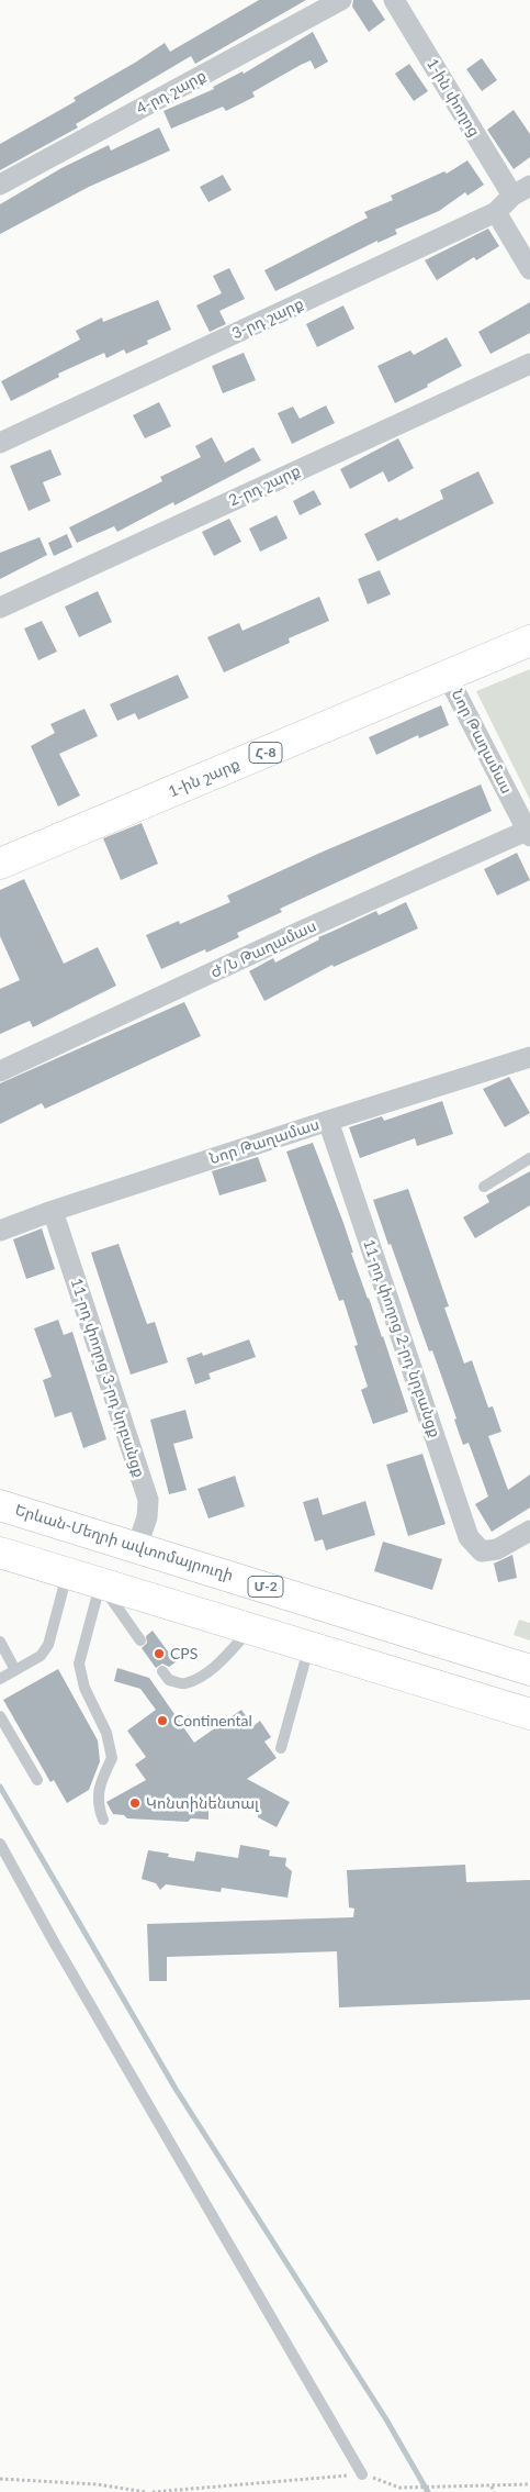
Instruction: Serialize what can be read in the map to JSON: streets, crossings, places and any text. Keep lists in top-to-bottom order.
{
  "streets": {
    "main road": [
      "Հ-8",
      "1-ին շարք",
      "Երևան-Մեղրի ավտոմայրուղի",
      "Մ-2"
    ],
    "street": [
      "4-րդ շարք",
      "1-ին փողոց",
      "3-րդ շարք",
      "2-րդ շարք",
      "Նոր Թաղամաս",
      "Ժ/Ն Թաղամաս",
      "11-րդ փողոց 2-րդ նրբանցք",
      "11-րդ փողոց 3-րդ նրբանցք"
    ]
  },
  "crossings": [
    ["1-ին փողոց", "3-րդ շարք"],
    ["Նոր Թաղամաս", "1-ին շարք"],
    ["Նոր Թաղամաս", "Ժ/Ն Թաղամաս"],
    ["Նոր Թաղամաս", "11-րդ փողոց 2-րդ նրբանցք"],
    ["Նոր Թաղամաս", "11-րդ փողոց 3-րդ նրբանցք"],
    ["11-րդ փողոց 3-րդ նրբանցք", "Երևան-Մեղրի ավտոմայրուղի"]
  ],
  "places": ["CPS", "Continental", "Կոնտինենտալ"]
}
